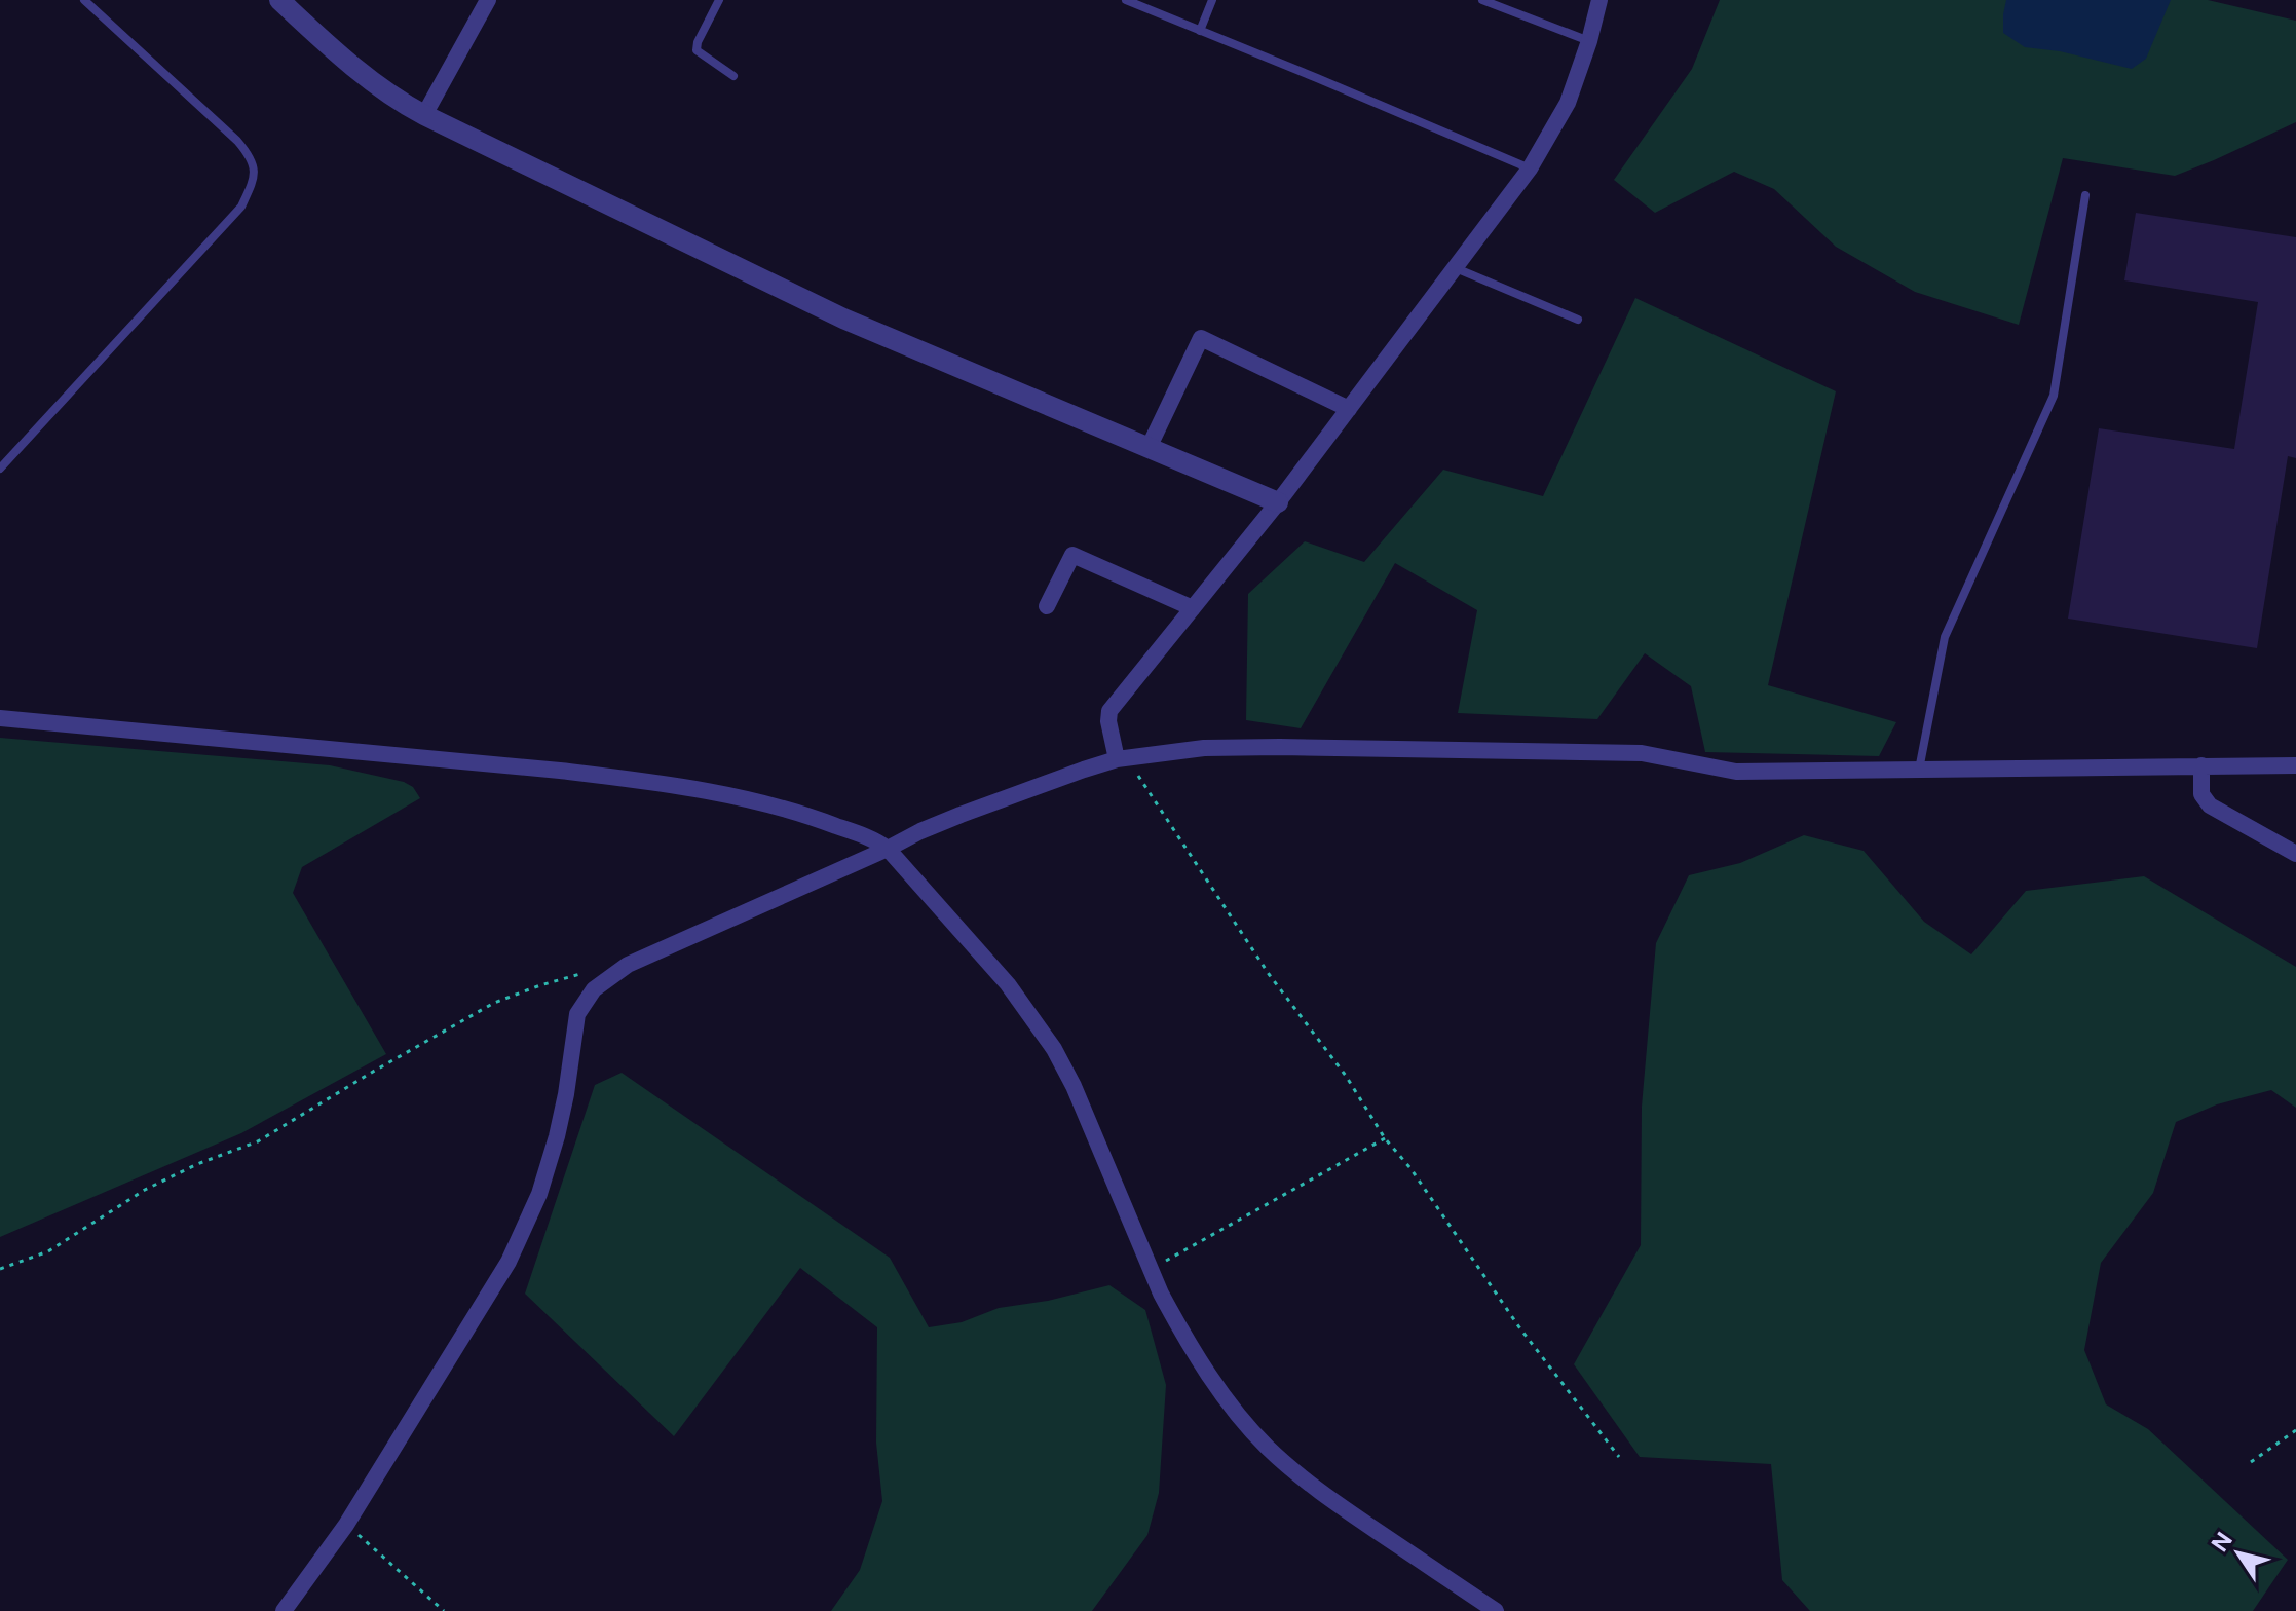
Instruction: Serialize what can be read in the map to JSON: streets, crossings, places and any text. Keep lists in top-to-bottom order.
{
  "north": "top left"
}
